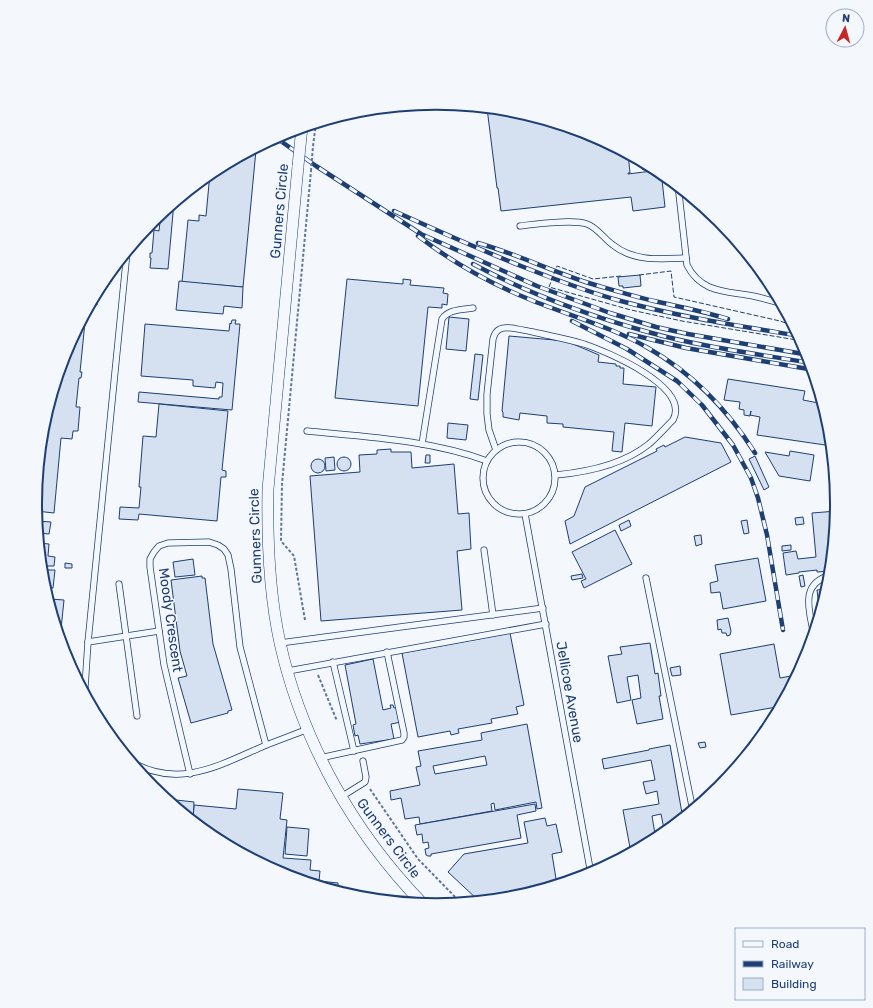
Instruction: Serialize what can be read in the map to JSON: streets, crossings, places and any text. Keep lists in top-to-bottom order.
{
  "streets": {
    "street": ["Gunners Circle"],
    "lane": ["Moody Crescent", "Jellicoe Avenue"]
  },
  "legend": ["Road", "Railway", "Building"],
  "north": "top"
}
